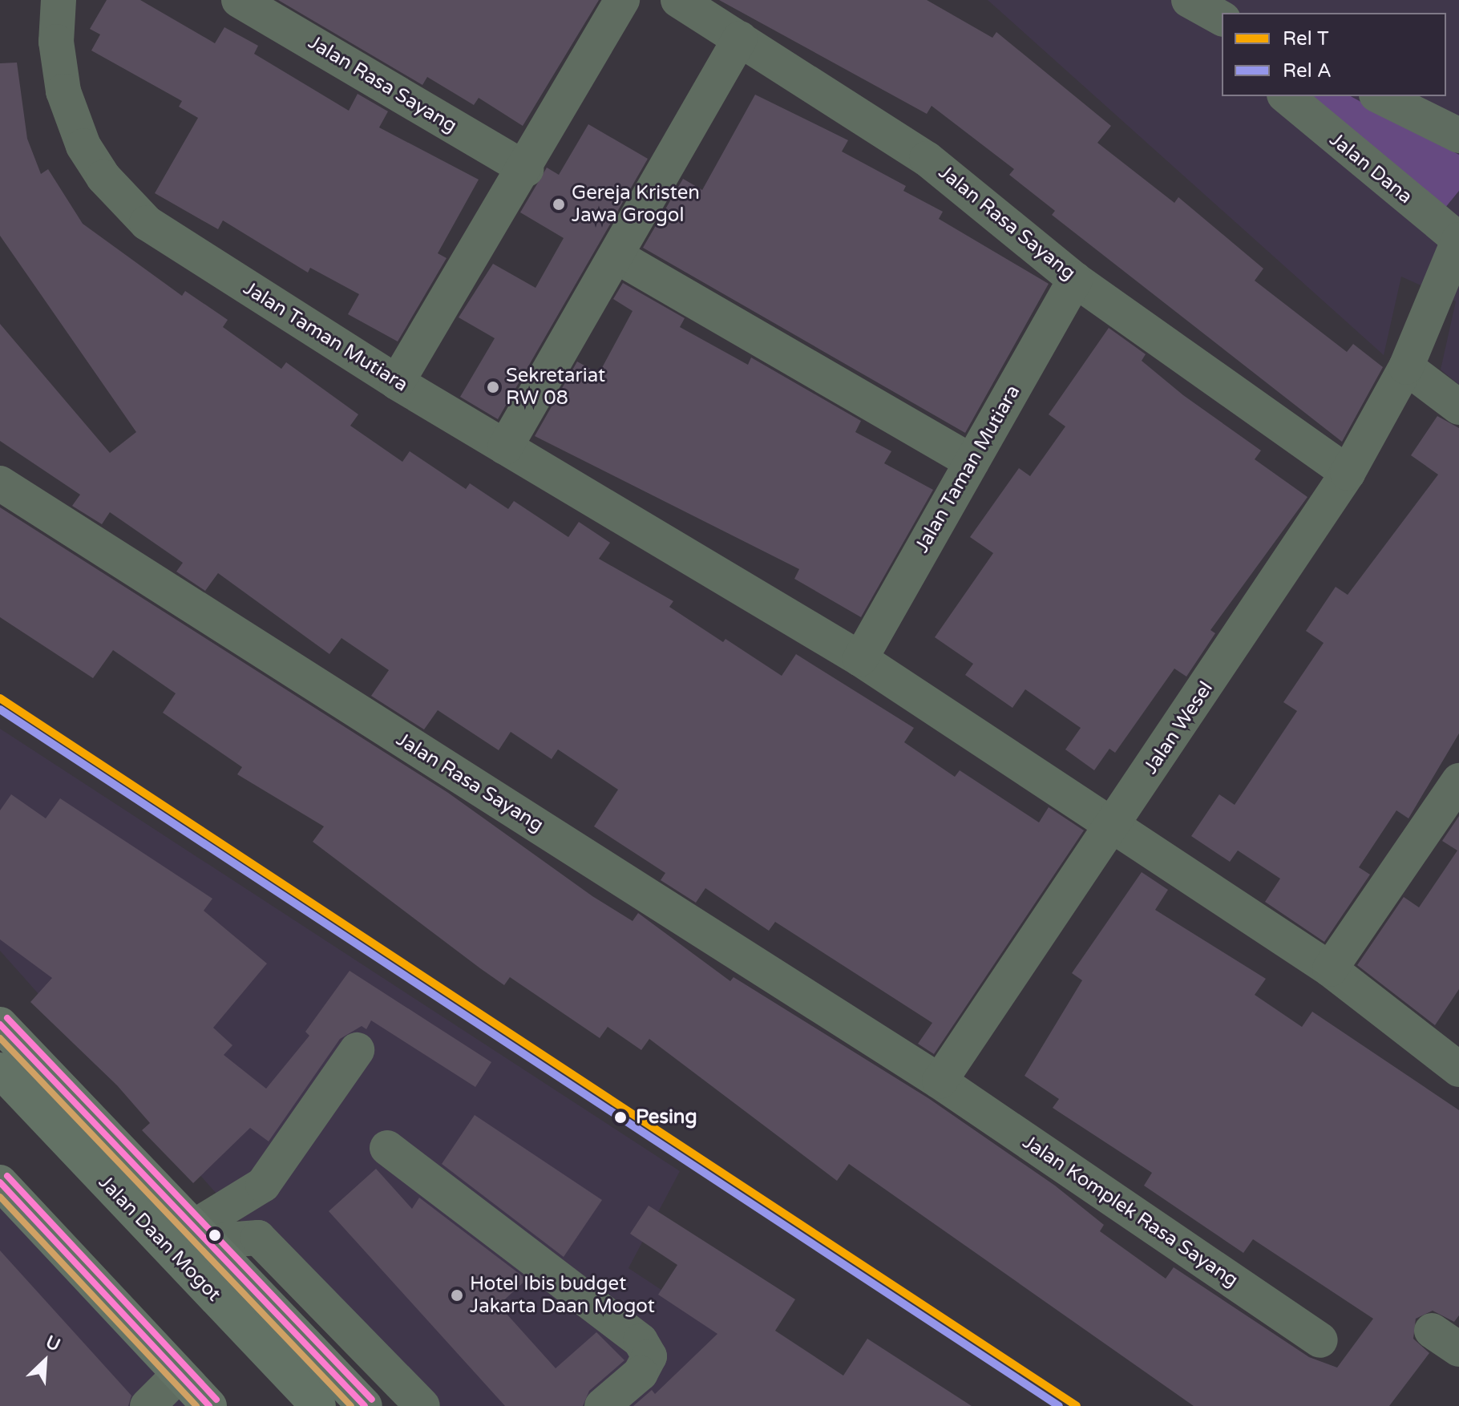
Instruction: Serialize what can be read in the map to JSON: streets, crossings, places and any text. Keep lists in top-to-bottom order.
{
  "streets": {
    "highway": ["Jalan Daan Mogot"],
    "street": [
      "Jalan Rasa Sayang",
      "Jalan Dana",
      "Jalan Taman Mutiara",
      "Jalan Wesel",
      "Jalan Komplek Rasa Sayang"
    ]
  },
  "crossings": [
    ["Jalan Rasa Sayang", "Jalan Taman Mutiara"],
    ["Jalan Rasa Sayang", "Jalan Wesel"],
    ["Jalan Rasa Sayang", "Jalan Komplek Rasa Sayang"],
    ["Jalan Dana", "Jalan Wesel"],
    ["Jalan Taman Mutiara", "Jalan Wesel"],
    ["Jalan Wesel", "Jalan Komplek Rasa Sayang"]
  ],
  "places": [
    "Gereja Kristen Jawa Grogol",
    "Sekretariat RW 08",
    "Pesing",
    "Hotel Ibis budget Jakarta Daan Mogot"
  ],
  "lines": ["rail line T", "rail line A"],
  "legend": ["Rel T", "Rel A"],
  "north": "top right"
}
